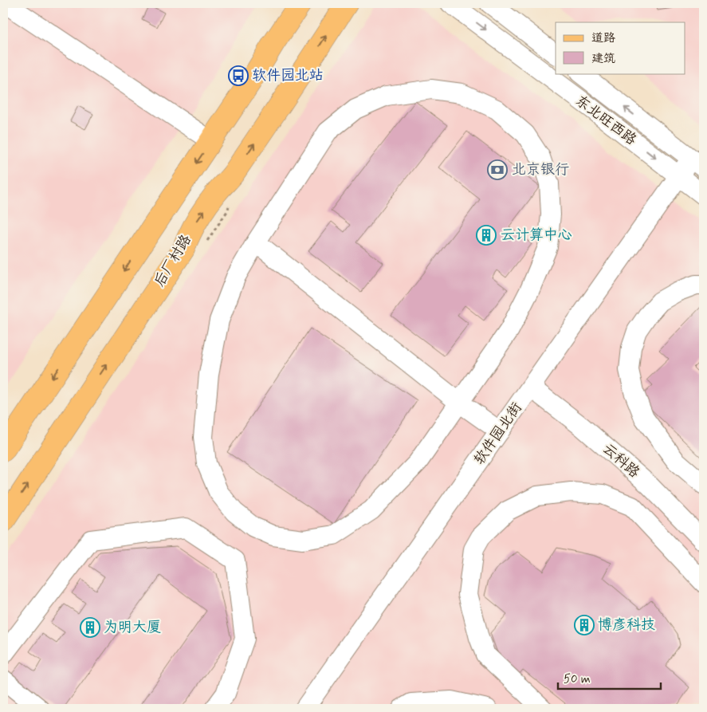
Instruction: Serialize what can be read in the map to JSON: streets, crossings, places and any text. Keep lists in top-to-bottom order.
{
  "streets": {
    "main road": ["后厂村路"],
    "street": ["东北旺西路", "软件园北街", "云科路"]
  },
  "crossings": [
    ["东北旺西路", "软件园北街"],
    ["软件园北街", "云科路"]
  ],
  "places": {
    "bus stop": ["软件园北站"],
    "bank": ["北京银行"],
    "building": ["云计算中心", "博彦科技", "为明大厦"]
  },
  "legend": ["道路", "建筑"],
  "scale_bar": "50 m"
}
